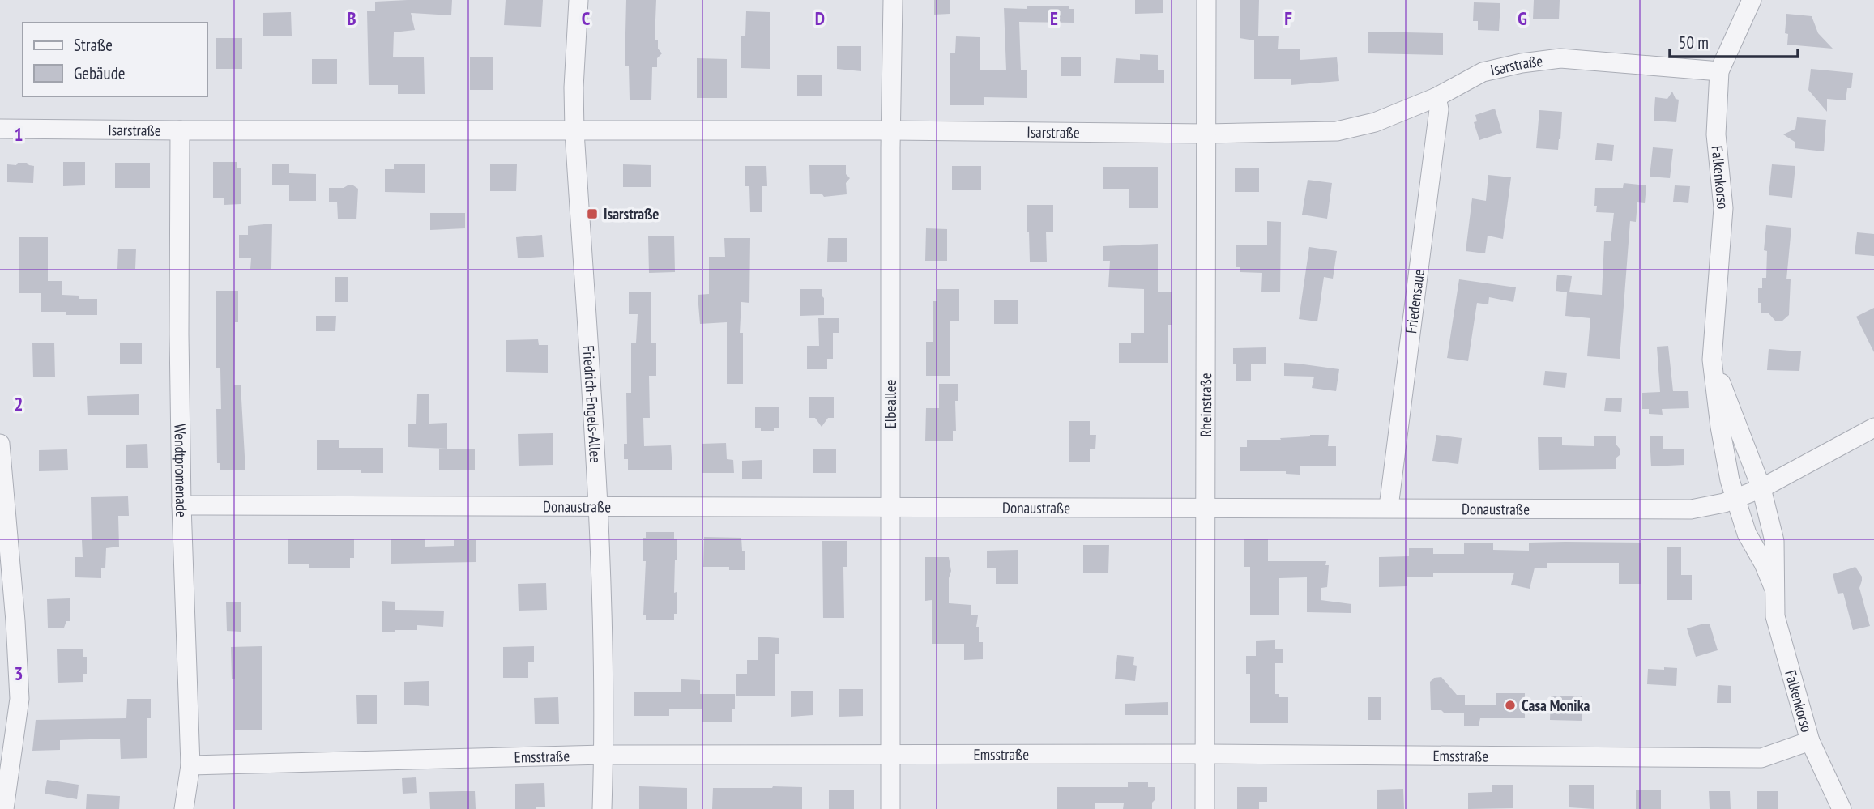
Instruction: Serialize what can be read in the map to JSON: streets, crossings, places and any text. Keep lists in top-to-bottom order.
{
  "streets": {
    "street": [
      "Isarstraße",
      "Falkenkorso",
      "Friedensaue",
      "Friedrich-Engels-Allee",
      "Elbeallee",
      "Rheinstraße",
      "Wendtpromenade",
      "Donaustraße",
      "Emsstraße"
    ]
  },
  "crossings": [
    ["Isarstraße", "Falkenkorso"],
    ["Isarstraße", "Friedensaue"],
    ["Isarstraße", "Friedrich-Engels-Allee"],
    ["Isarstraße", "Elbeallee"],
    ["Isarstraße", "Rheinstraße"],
    ["Isarstraße", "Wendtpromenade"],
    ["Falkenkorso", "Donaustraße"],
    ["Falkenkorso", "Emsstraße"],
    ["Friedensaue", "Donaustraße"],
    ["Friedrich-Engels-Allee", "Donaustraße"],
    ["Friedrich-Engels-Allee", "Emsstraße"],
    ["Elbeallee", "Donaustraße"],
    ["Elbeallee", "Emsstraße"],
    ["Rheinstraße", "Donaustraße"],
    ["Rheinstraße", "Emsstraße"],
    ["Wendtpromenade", "Donaustraße"],
    ["Wendtpromenade", "Emsstraße"]
  ],
  "places": {
    "transit": ["Isarstraße"],
    "other": ["Casa Monika"]
  },
  "legend": ["Straße", "Gebäude"],
  "scale_bar": "50 m",
  "grid": {
    "columns": [
      "B",
      "C",
      "D",
      "E",
      "F",
      "G"
    ],
    "rows": ["1", "2", "3"]
  }
}
